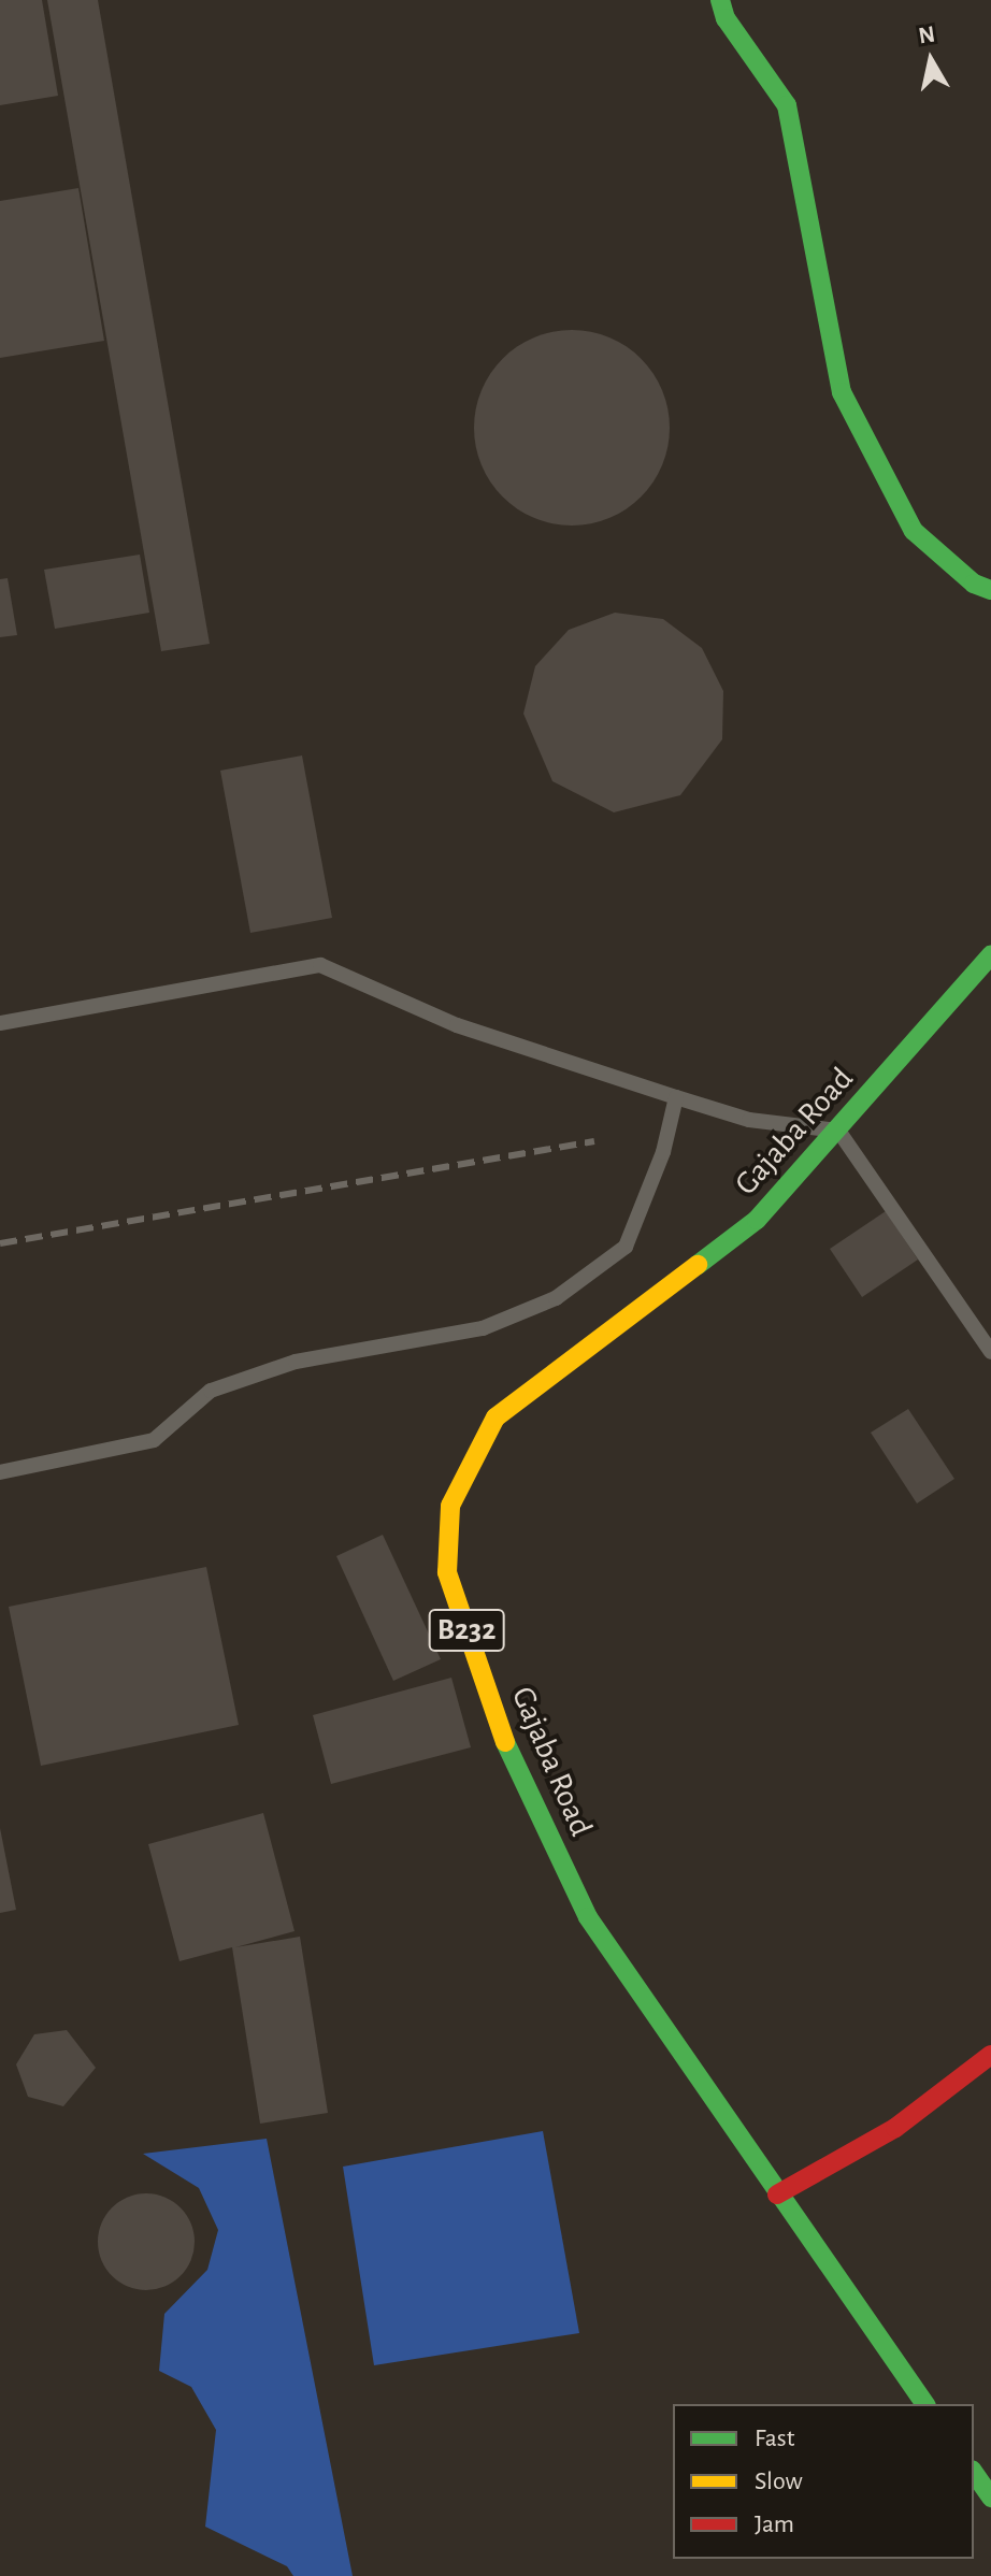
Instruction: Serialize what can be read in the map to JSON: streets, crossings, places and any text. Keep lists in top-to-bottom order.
{
  "streets": {
    "main road": ["Gajaba Road", "B232"]
  },
  "legend": ["Fast", "Slow", "Jam"],
  "north": "top"
}
